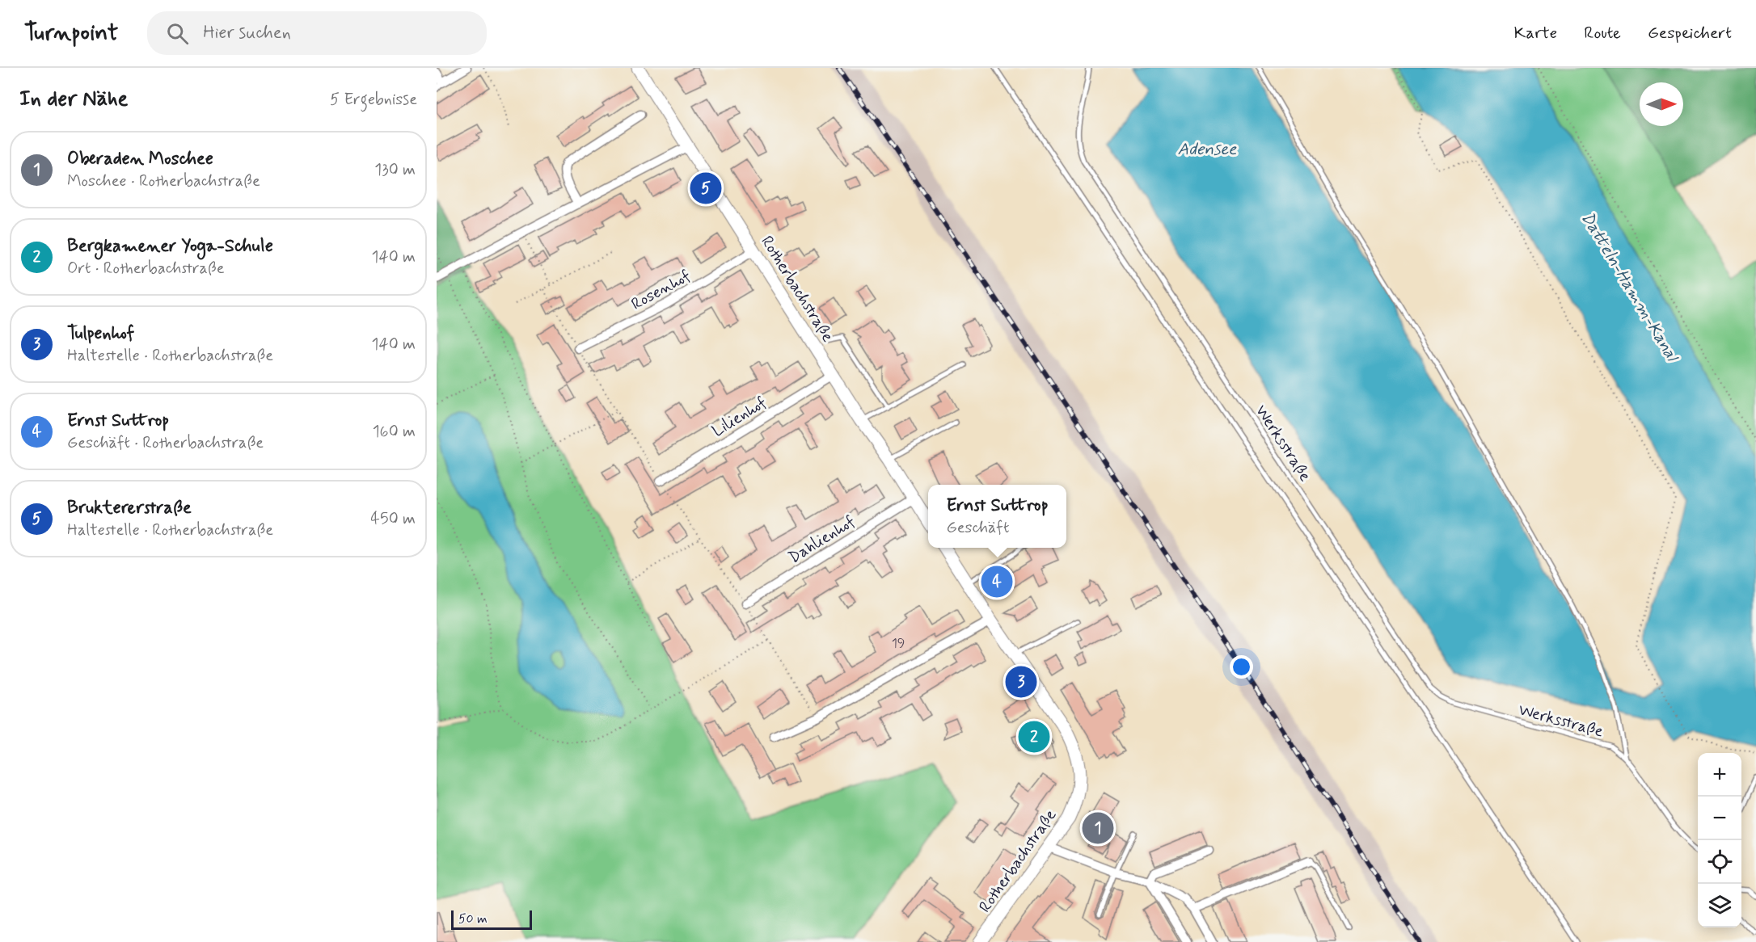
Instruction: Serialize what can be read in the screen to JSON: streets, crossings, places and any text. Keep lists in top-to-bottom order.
{
  "streets": {
    "street": [
      "Rotherbachstraße",
      "Rosenhof",
      "Lilienhof",
      "Dahlienhof"
    ],
    "lane": ["Werksstraße"]
  },
  "crossings": [
    ["Rotherbachstraße", "Rosenhof"],
    ["Rotherbachstraße", "Lilienhof"],
    ["Rotherbachstraße", "Dahlienhof"]
  ],
  "water": ["Adensee", "Datteln-Hamm-Kanal"],
  "house_numbers": ["19"],
  "scale_bar": "50 m",
  "north": "right",
  "page": {
    "header": "Turnpoint",
    "search": "Hier suchen",
    "nav": ["Karte", "Route", "Gespeichert"],
    "heading": ["In der Nähe", "5 Ergebnisse"],
    "list": [
      {
        "mark": "1",
        "name": "Oberaden Moschee",
        "note": "Moschee · Rotherbachstraße",
        "value": "130 m"
      },
      {
        "mark": "2",
        "name": "Bergkamener Yoga-Schule",
        "note": "Ort · Rotherbachstraße",
        "value": "140 m"
      },
      {
        "mark": "3",
        "name": "Tulpenhof",
        "note": "Haltestelle · Rotherbachstraße",
        "value": "140 m"
      },
      {
        "mark": "4",
        "name": "Ernst Suttrop",
        "note": "Geschäft · Rotherbachstraße",
        "value": "160 m"
      },
      {
        "mark": "5",
        "name": "Bruktererstraße",
        "note": "Haltestelle · Rotherbachstraße",
        "value": "450 m"
      }
    ],
    "pins": [
      "5",
      "4",
      "3",
      "2",
      "1"
    ],
    "popup": ["Ernst Suttrop", "Geschäft"],
    "map_buttons": ["+", "−"],
    "scale": "50 m"
  }
}
